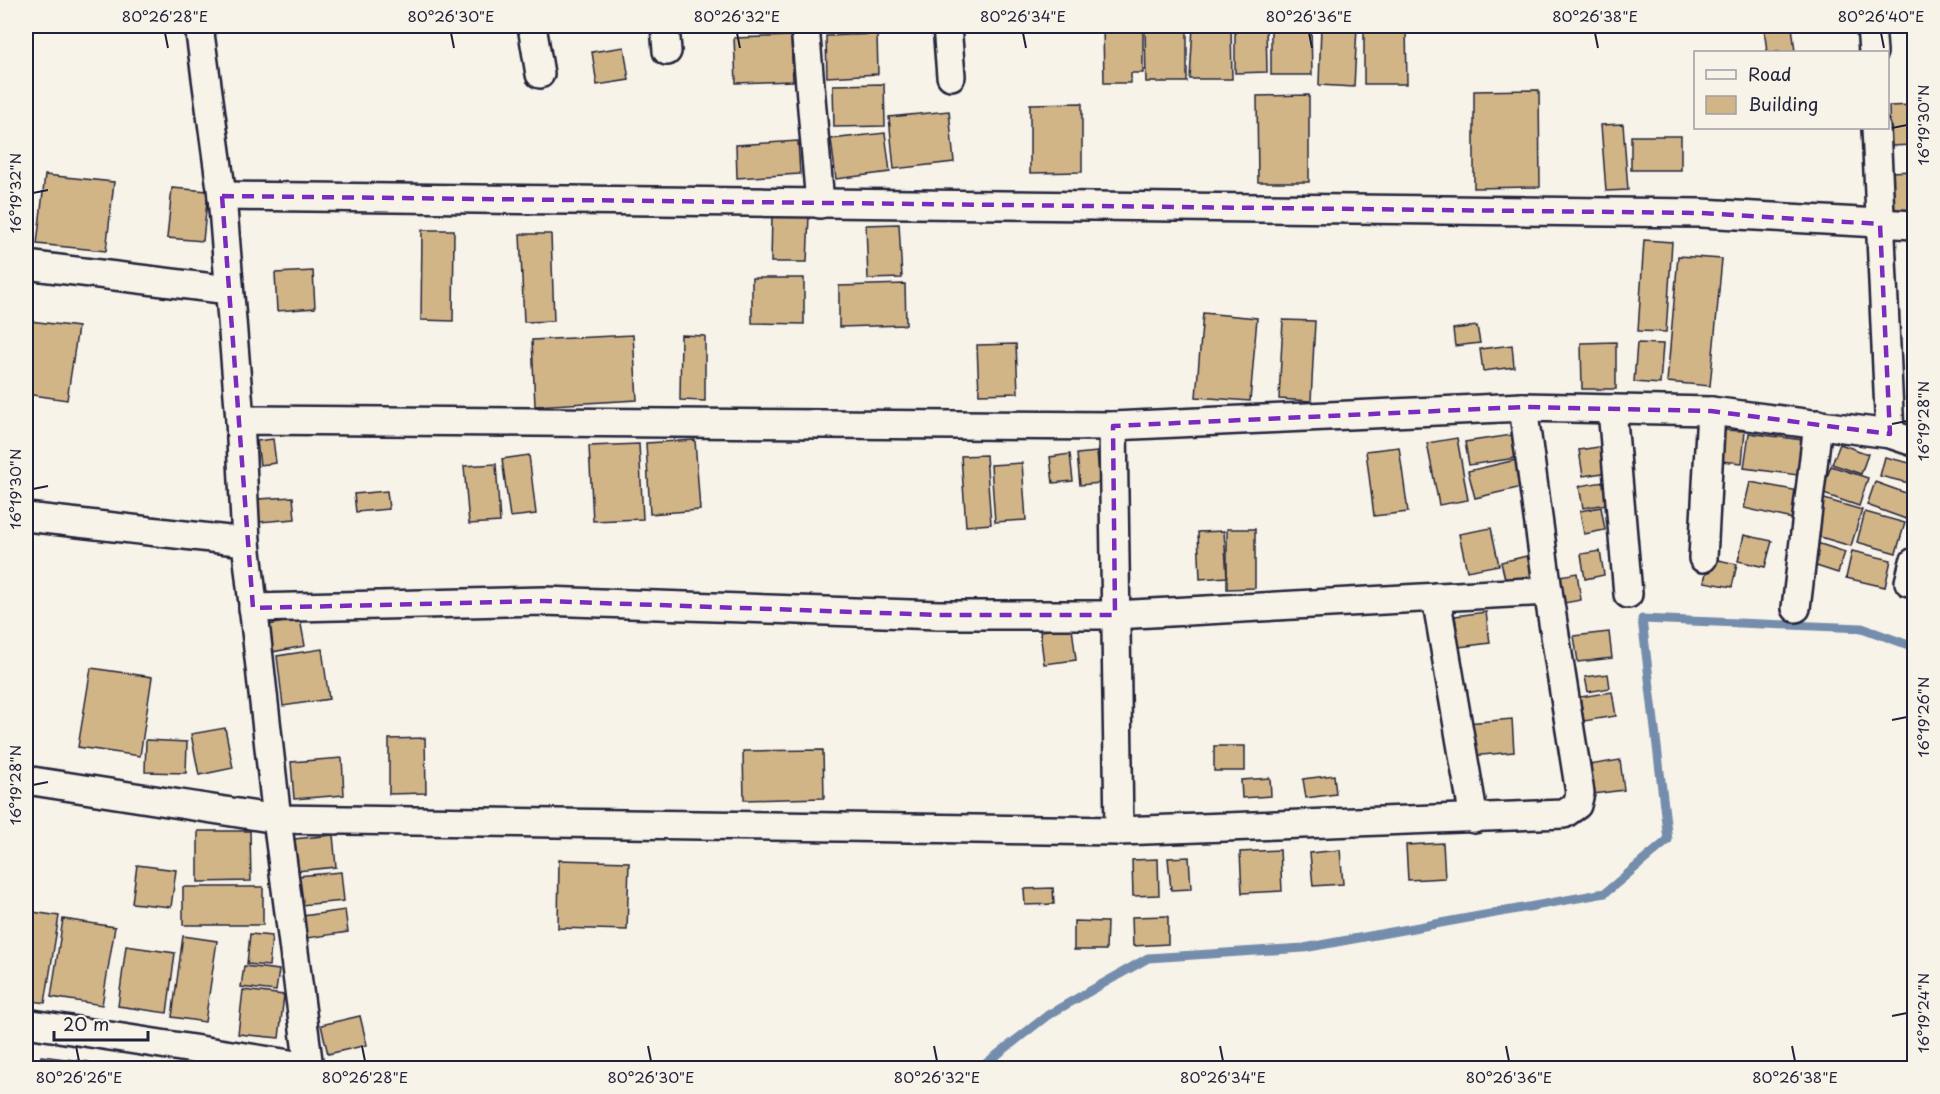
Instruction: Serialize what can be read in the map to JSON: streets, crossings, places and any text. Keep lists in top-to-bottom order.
{
  "legend": ["Road", "Building"],
  "scale_bar": "20 m",
  "coordinates": [
    "80°26'28\"E",
    "80°26'30\"E",
    "80°26'32\"E",
    "80°26'34\"E",
    "80°26'36\"E",
    "80°26'38\"E",
    "80°26'40\"E",
    "16°19'30\"N",
    "16°19'32\"N",
    "16°19'28\"N",
    "16°19'26\"N",
    "16°19'24\"N",
    "80°26'26\"E"
  ]
}
